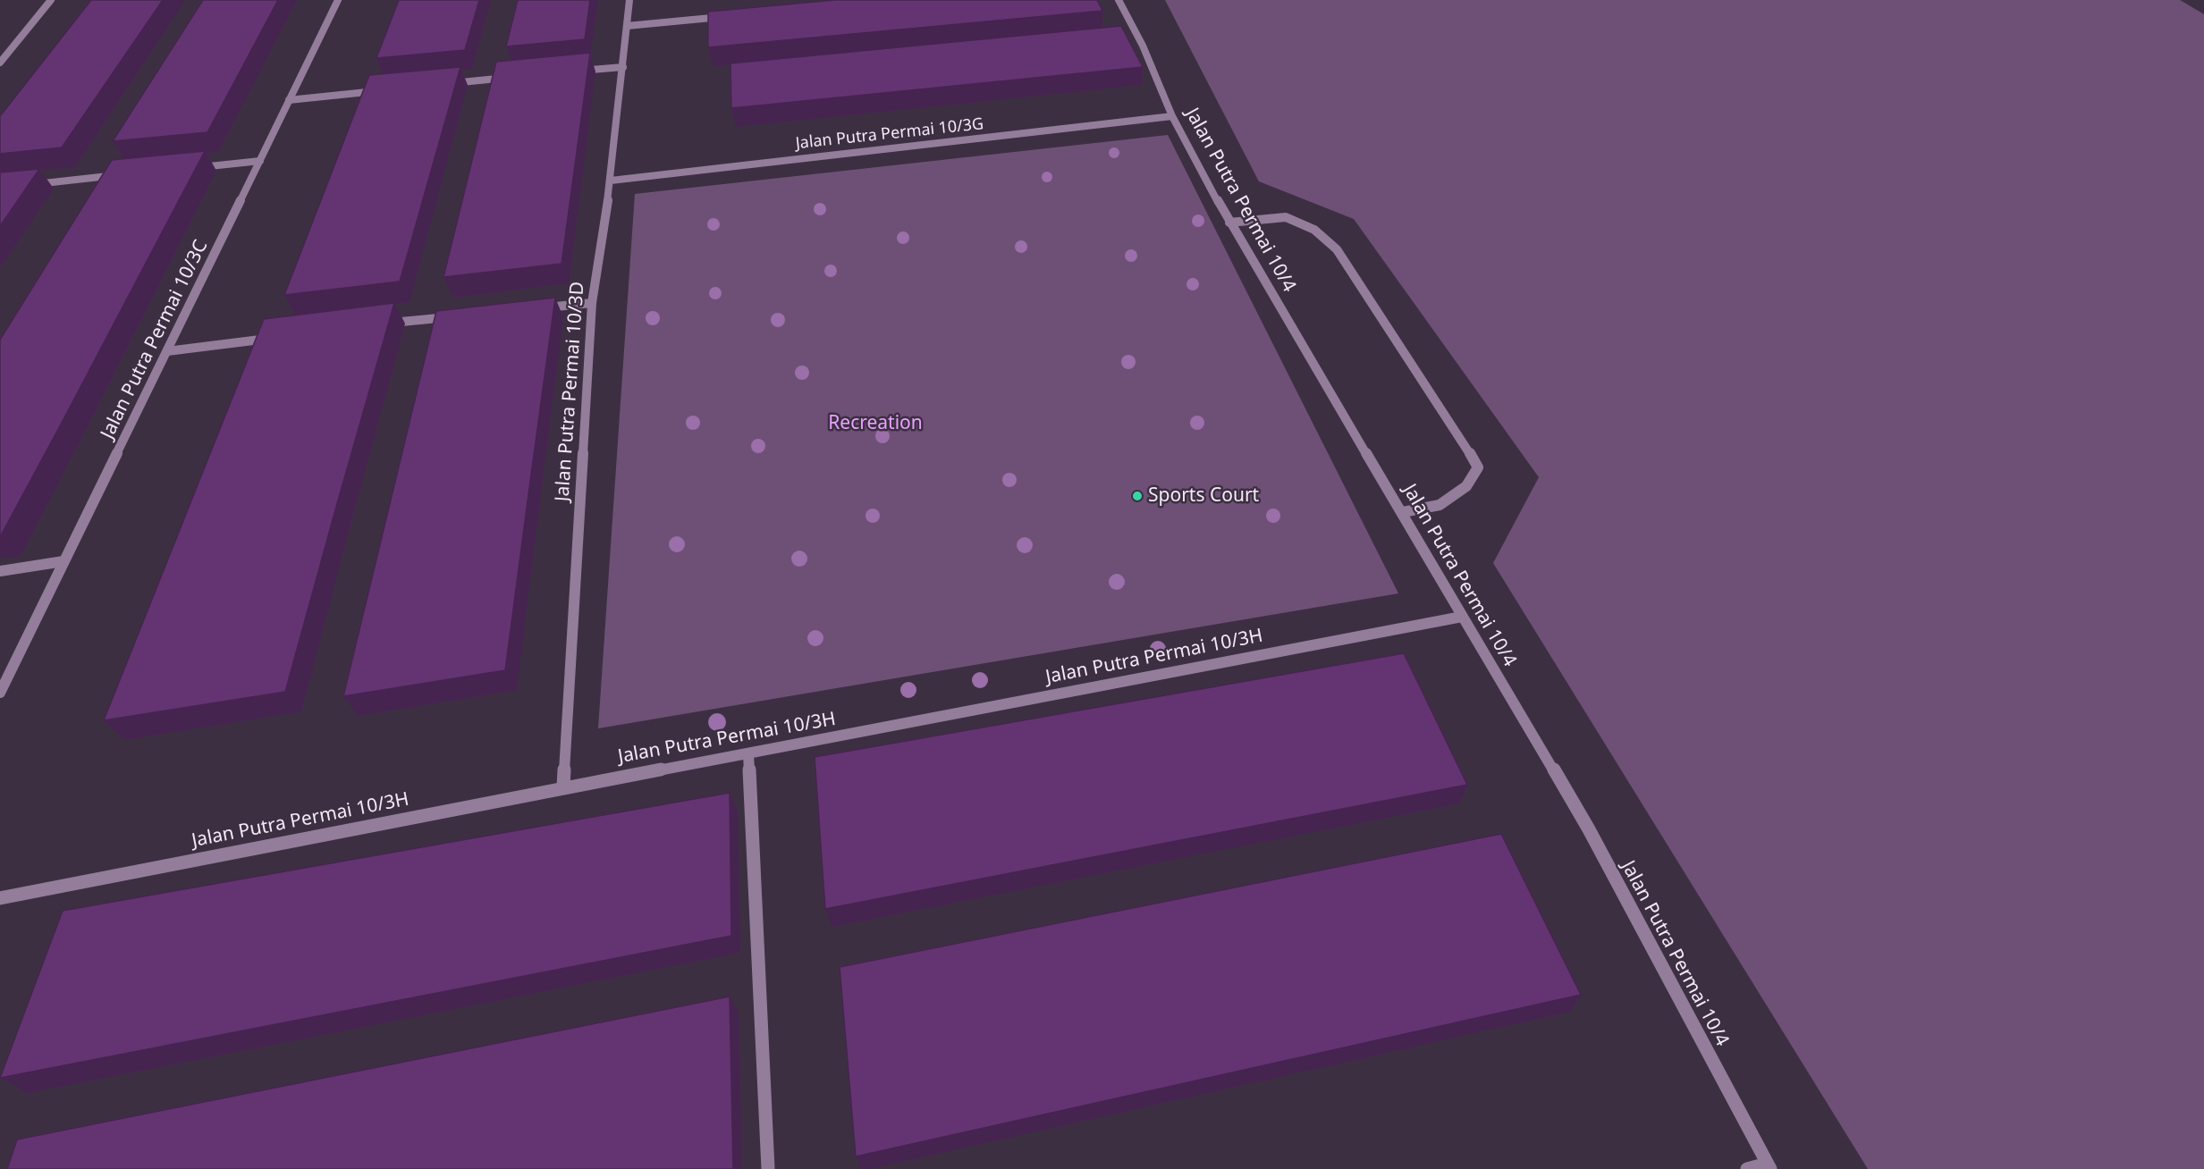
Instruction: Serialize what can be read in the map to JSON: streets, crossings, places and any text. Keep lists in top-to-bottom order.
{
  "streets": {
    "street": [
      "Jalan Putra Permai 10/3G",
      "Jalan Putra Permai 10/4",
      "Jalan Putra Permai 10/3C",
      "Jalan Putra Permai 10/3D",
      "Jalan Putra Permai 10/3H"
    ]
  },
  "crossings": [
    ["Jalan Putra Permai 10/3G", "Jalan Putra Permai 10/4"],
    ["Jalan Putra Permai 10/3G", "Jalan Putra Permai 10/3D"],
    ["Jalan Putra Permai 10/4", "Jalan Putra Permai 10/3H"],
    ["Jalan Putra Permai 10/3D", "Jalan Putra Permai 10/3H"]
  ],
  "parks": ["Recreation"],
  "places": ["Sports Court"]
}
